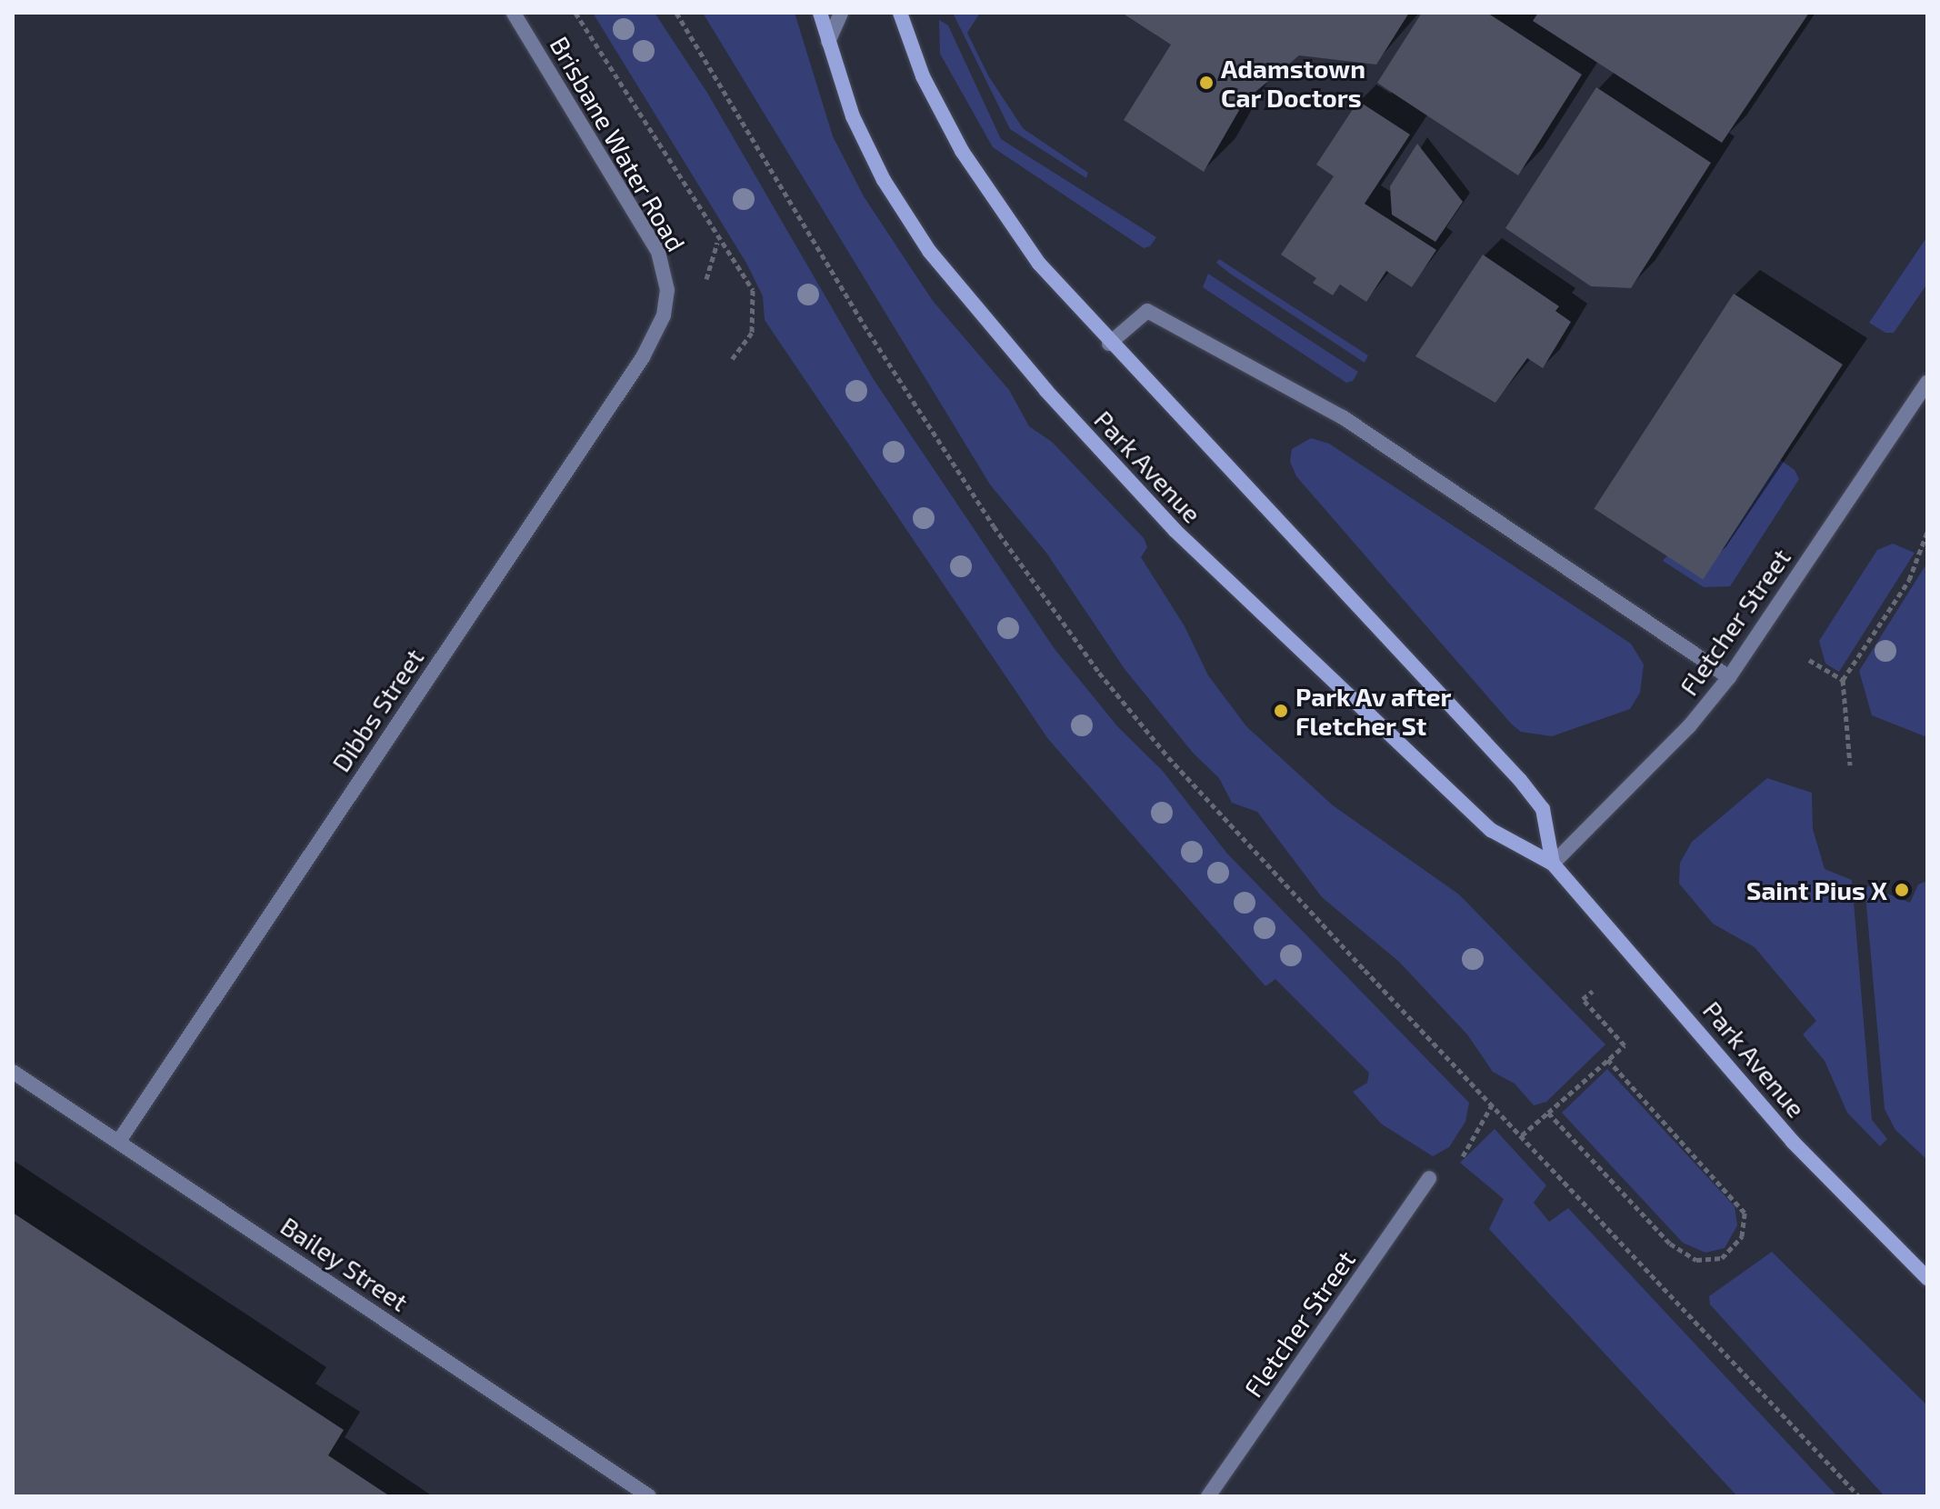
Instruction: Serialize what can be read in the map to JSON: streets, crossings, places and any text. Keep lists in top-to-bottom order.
{
  "streets": {
    "main road": ["Park Avenue"],
    "street": [
      "Brisbane Water Road",
      "Fletcher Street",
      "Dibbs Street",
      "Bailey Street"
    ]
  },
  "crossings": [
    ["Brisbane Water Road", "Dibbs Street"],
    ["Park Avenue", "Fletcher Street"],
    ["Dibbs Street", "Bailey Street"]
  ],
  "places": ["Adamstown Car Doctors", "Park Av after Fletcher St", "Saint Pius X"]
}
